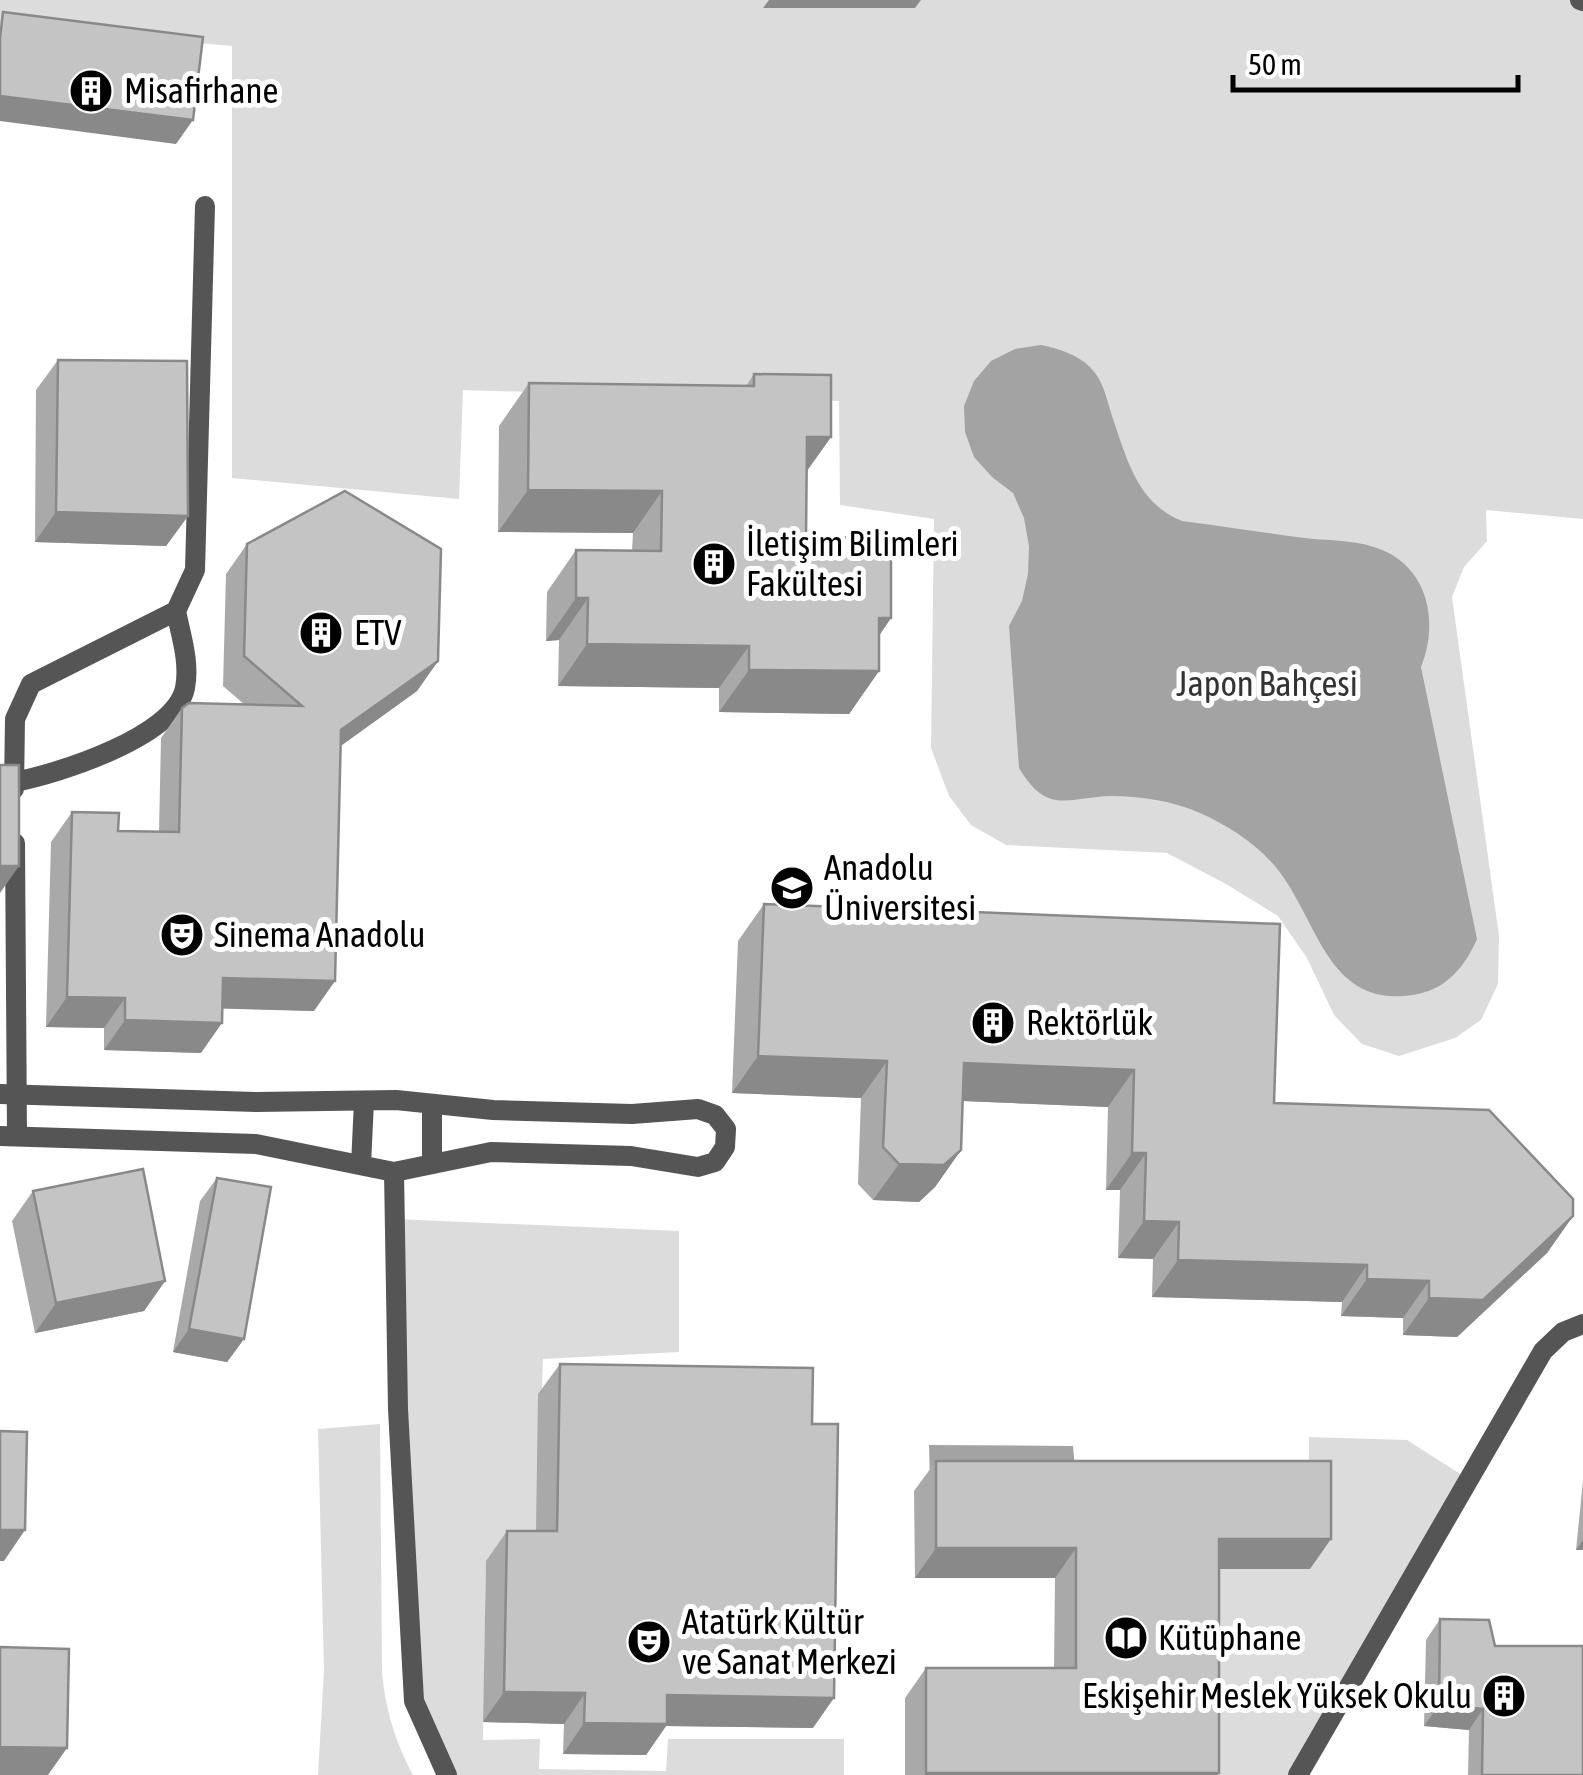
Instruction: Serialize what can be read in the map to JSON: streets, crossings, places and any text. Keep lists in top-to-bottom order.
{
  "parks": ["Japon Bahçesi"],
  "places": {
    "building": [
      "Misafirhane",
      "İletişim Bilimleri Fakültesi",
      "ETV",
      "Rektörlük",
      "Eskişehir Meslek Yüksek Okulu"
    ],
    "school or university": ["Anadolu Üniversitesi"],
    "theatre": ["Sinema Anadolu", "Atatürk Kültür ve Sanat Merkezi"],
    "library": ["Kütüphane"]
  },
  "scale_bar": "50 m"
}
